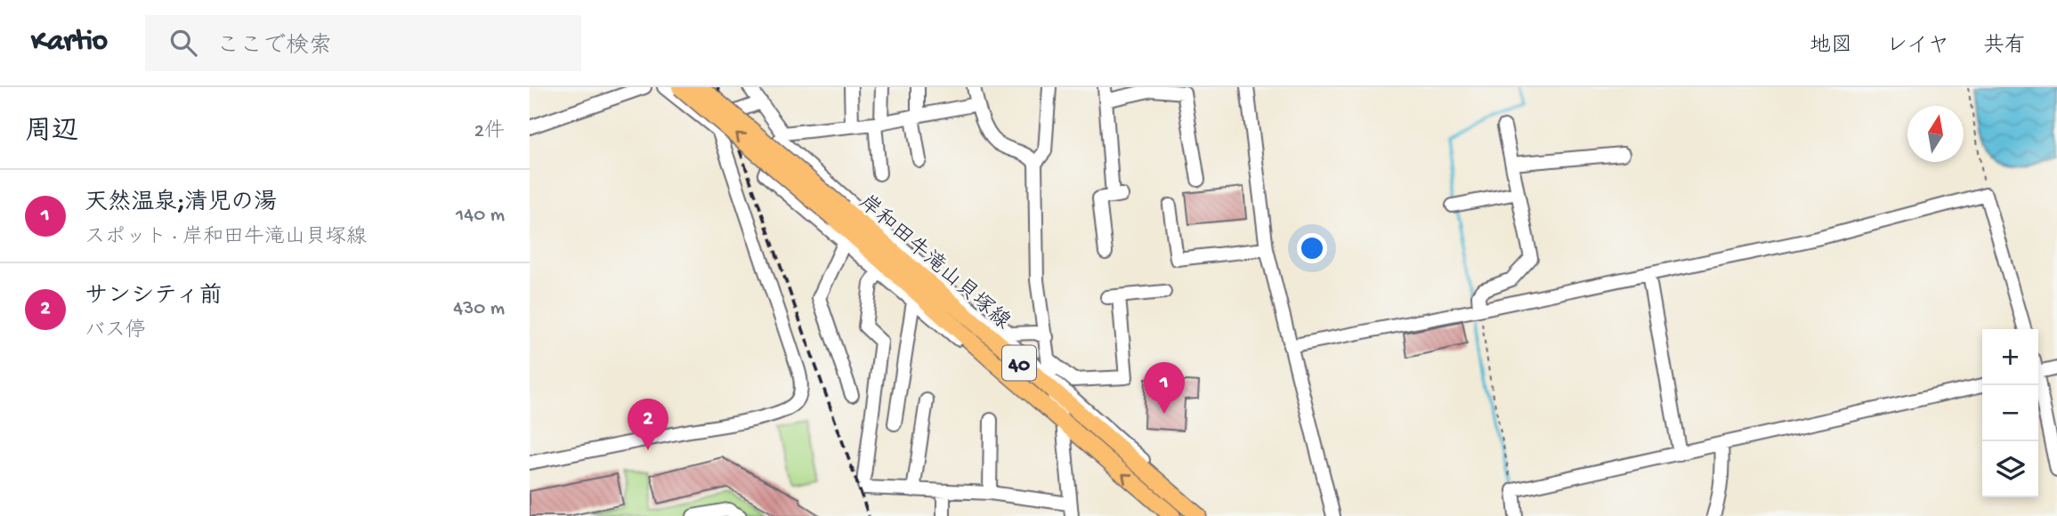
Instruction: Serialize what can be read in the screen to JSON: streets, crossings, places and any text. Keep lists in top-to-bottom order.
{
  "streets": {
    "main road": ["岸和田牛滝山貝塚線", "40"]
  },
  "north": "top",
  "page": {
    "header": "Kartio",
    "search": "ここで検索",
    "nav": ["地図", "レイヤ", "共有"],
    "heading": ["周辺", "2件"],
    "list": [
      {
        "mark": "1",
        "name": "天然温泉;清児の湯",
        "note": "スポット · 岸和田牛滝山貝塚線",
        "value": "140 m"
      },
      {
        "mark": "2",
        "name": "サンシティ前",
        "note": "バス停",
        "value": "430 m"
      }
    ],
    "map_buttons": ["+", "−"],
    "pins": ["1", "2"]
  }
}
